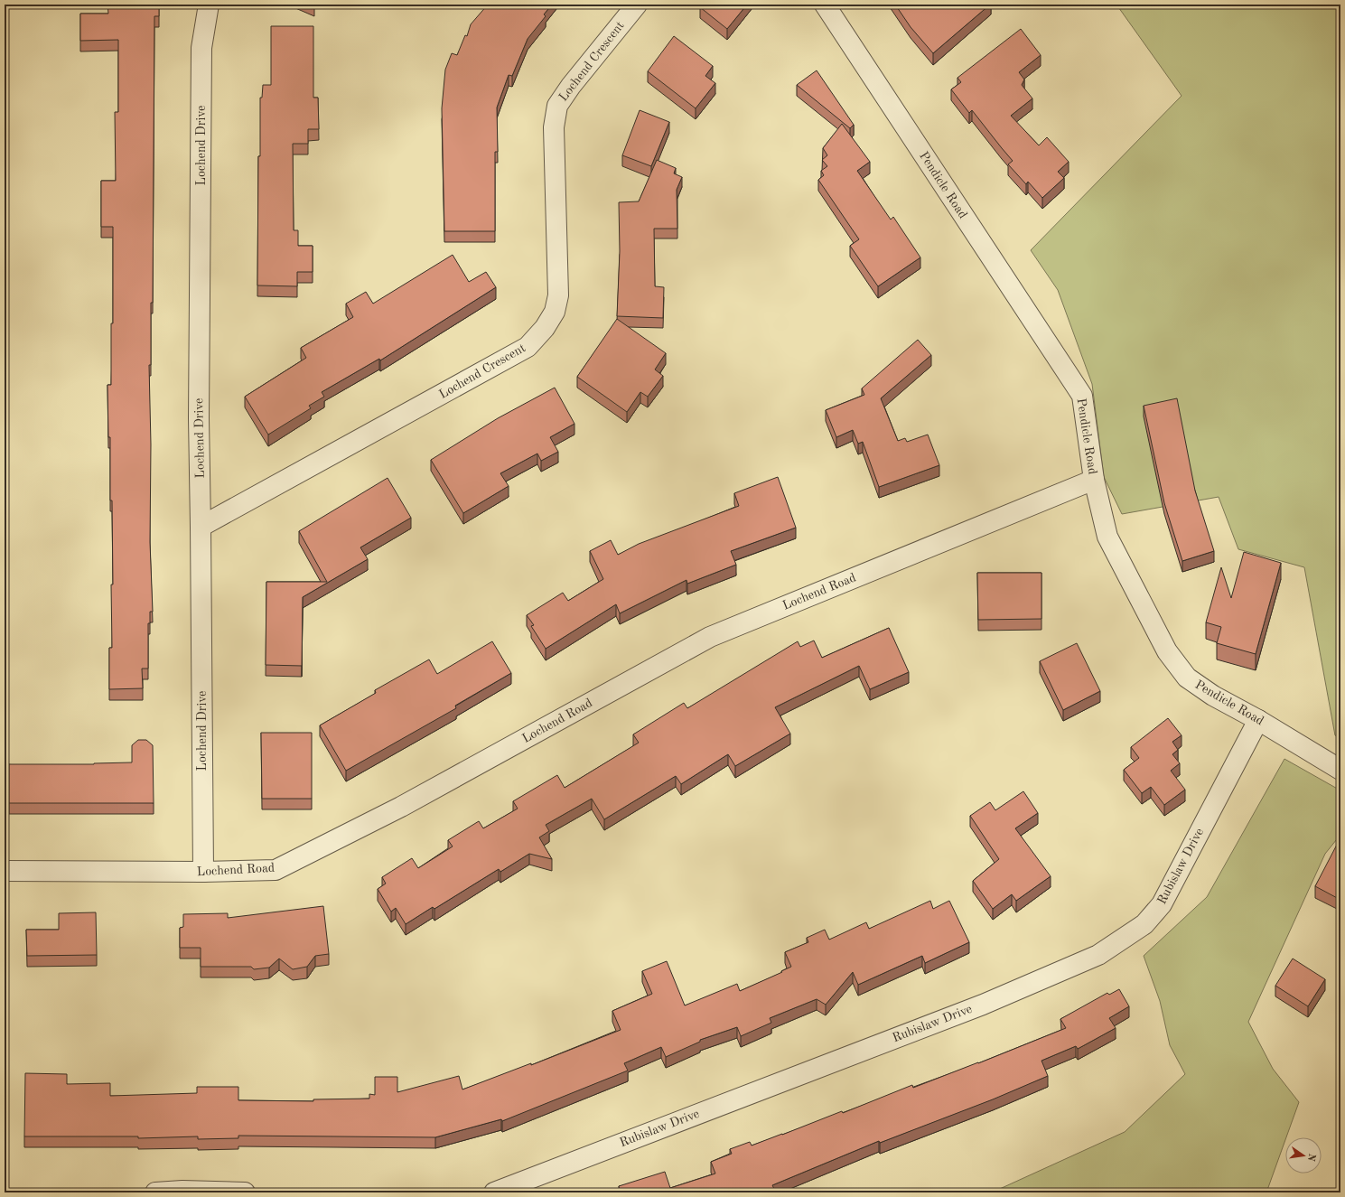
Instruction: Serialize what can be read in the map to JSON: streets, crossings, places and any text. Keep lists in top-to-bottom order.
{
  "streets": {
    "street": [
      "Lochend Crescent",
      "Lochend Drive",
      "Pendicle Road",
      "Lochend Road",
      "Rubislaw Drive"
    ]
  },
  "crossings": [
    ["Lochend Crescent", "Lochend Drive"],
    ["Lochend Drive", "Lochend Road"],
    ["Pendicle Road", "Lochend Road"],
    ["Pendicle Road", "Rubislaw Drive"]
  ],
  "north": "right"
}
